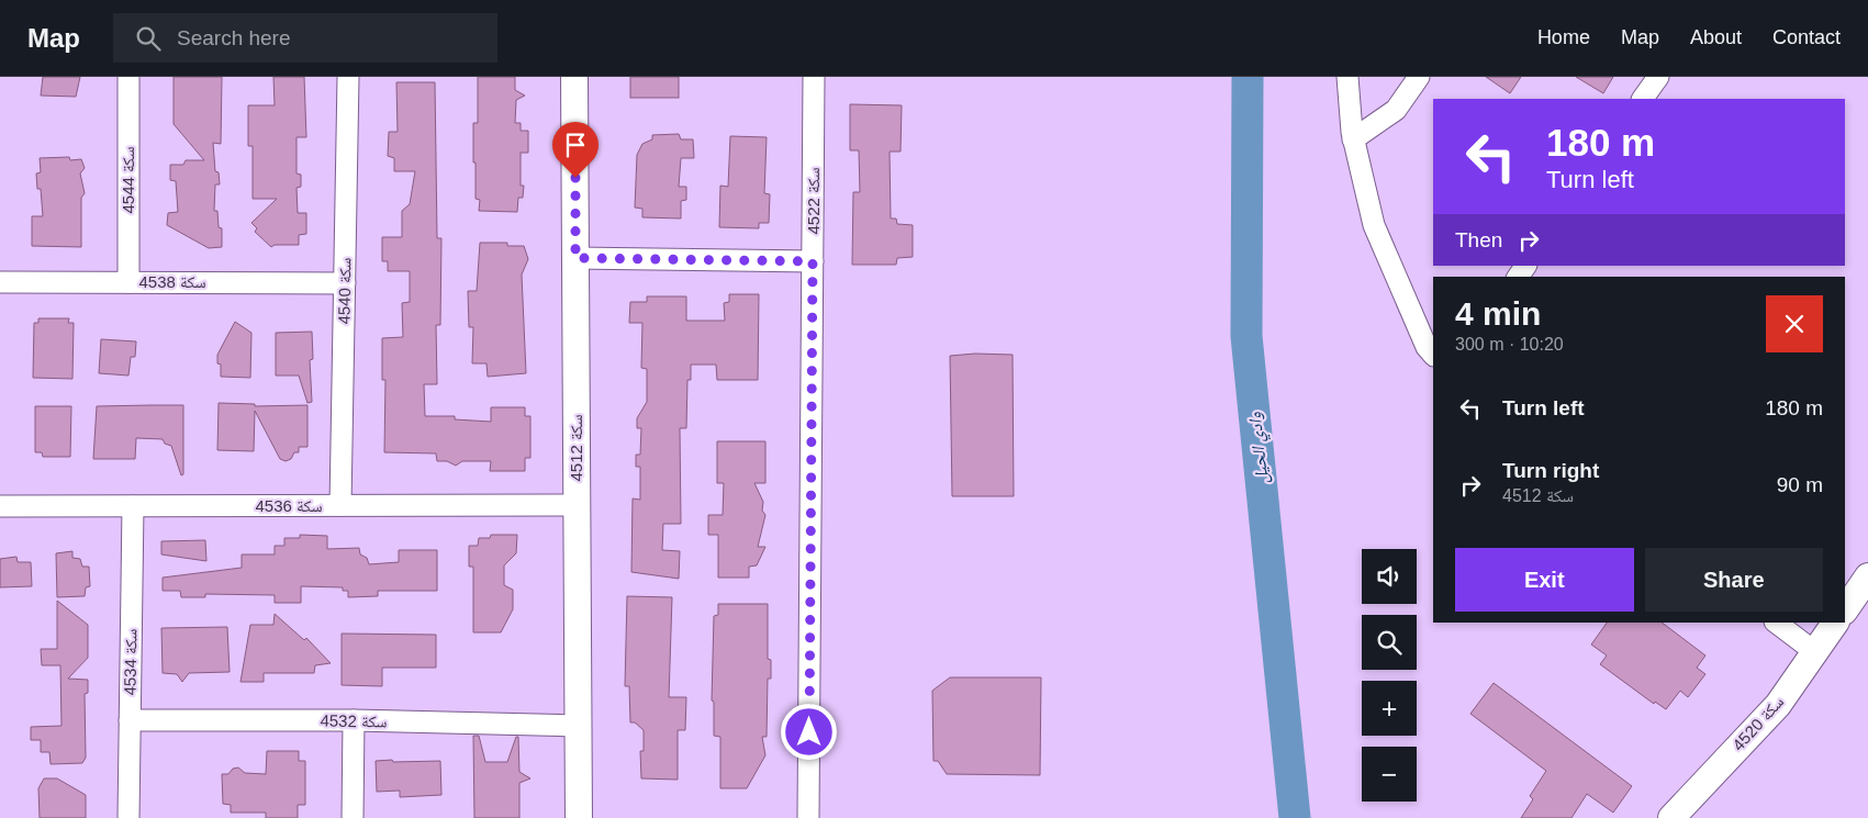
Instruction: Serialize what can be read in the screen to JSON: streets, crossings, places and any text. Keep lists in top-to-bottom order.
{
  "streets": {
    "street": [
      "سكة 4544",
      "سكة 4522",
      "سكة 4538",
      "سكة 4540",
      "سكة 4512",
      "سكة 4536",
      "سكة 4534",
      "سكة 4532",
      "سكة 4520"
    ]
  },
  "crossings": [
    ["سكة 4544", "سكة 4538"],
    ["سكة 4538", "سكة 4540"],
    ["سكة 4540", "سكة 4536"],
    ["سكة 4512", "سكة 4536"],
    ["سكة 4512", "سكة 4532"],
    ["سكة 4536", "سكة 4534"],
    ["سكة 4534", "سكة 4532"]
  ],
  "water": ["وادي الحيل"],
  "page": {
    "header": "Map",
    "search": "Search here",
    "nav": [
      "Home",
      "Map",
      "About",
      "Contact"
    ],
    "turn": ["180 m", "Turn left"],
    "then": "Then",
    "heading": ["4 min", "300 m · 10:20"],
    "list": [
      {
        "name": "Turn left",
        "value": "180 m"
      },
      {
        "name": "Turn right",
        "note": "سكة 4512",
        "value": "90 m"
      }
    ],
    "buttons": ["Exit", "Share"],
    "map_buttons": ["+", "−"]
  }
}
